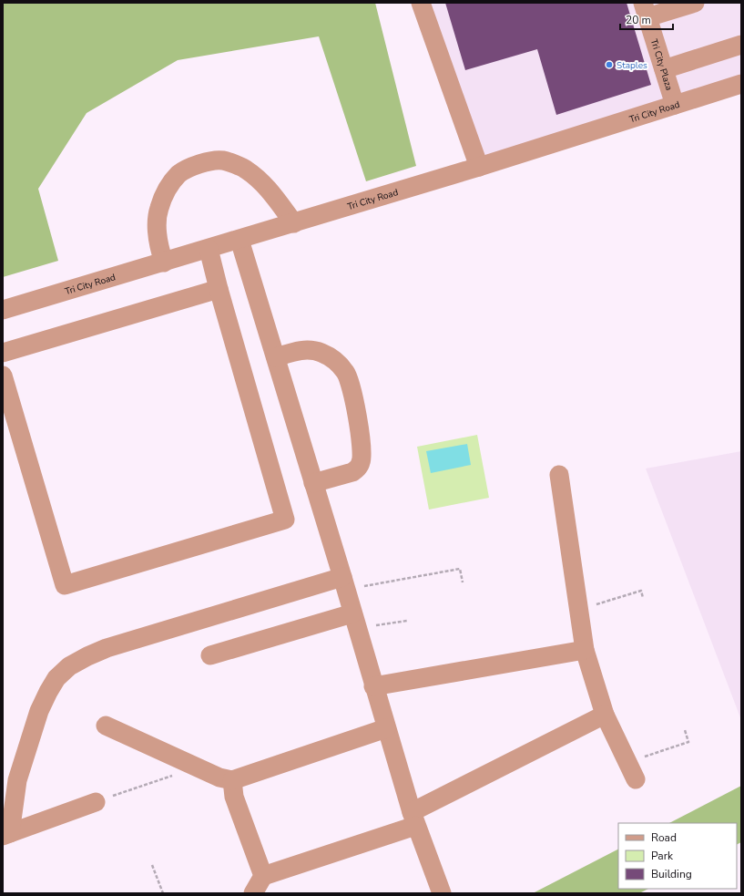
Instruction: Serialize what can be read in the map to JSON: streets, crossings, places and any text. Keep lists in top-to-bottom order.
{
  "streets": {
    "street": ["Tri City Plaza", "Tri City Road"]
  },
  "crossings": [
    ["Tri City Plaza", "Tri City Road"]
  ],
  "places": ["Staples"],
  "legend": ["Road", "Park", "Building"],
  "scale_bar": "20 m"
}
